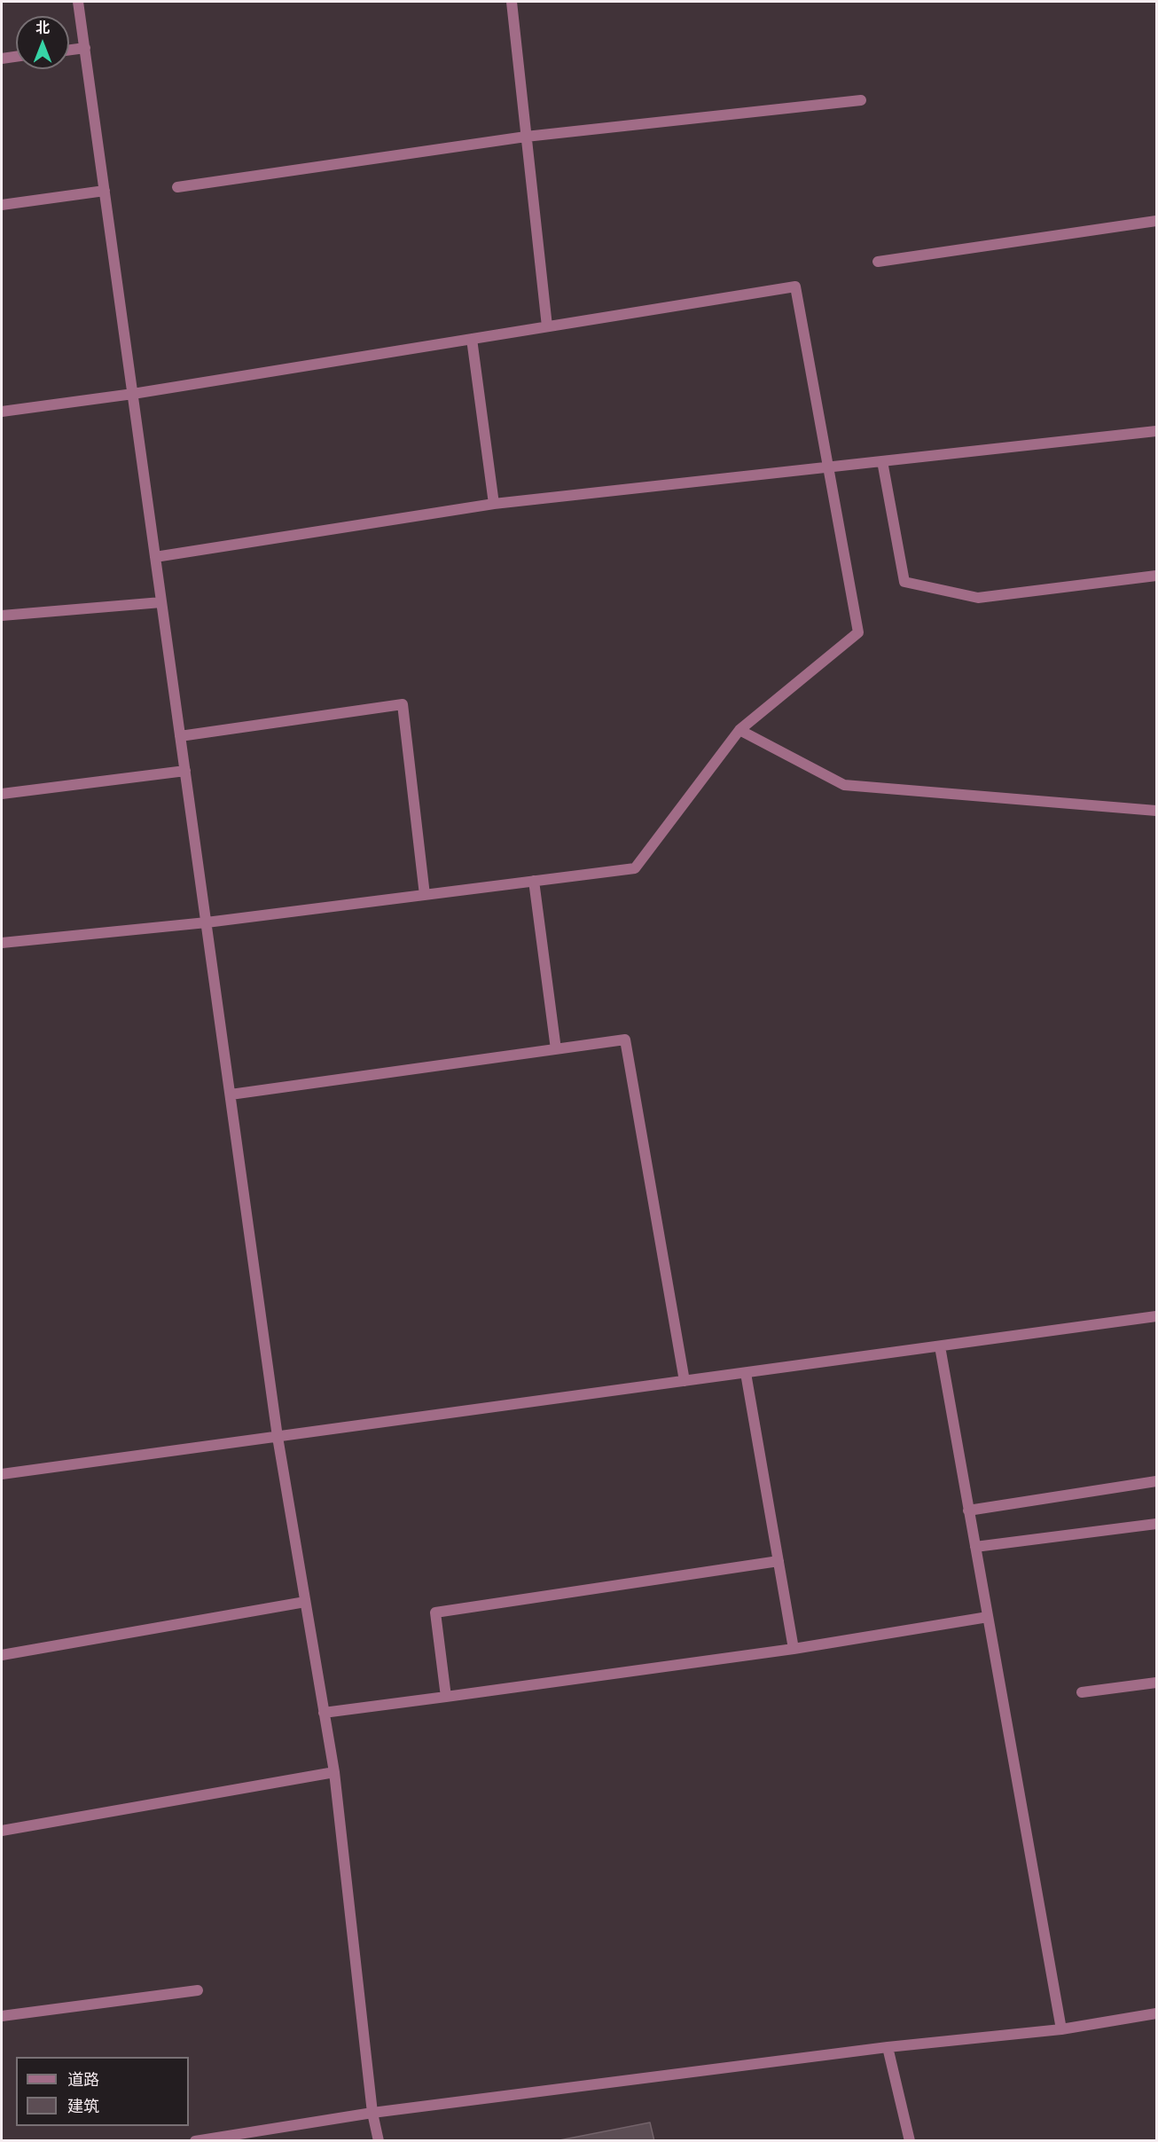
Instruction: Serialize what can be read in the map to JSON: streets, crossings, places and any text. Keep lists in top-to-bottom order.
{
  "legend": ["道路", "建筑"],
  "north": "top"
}
